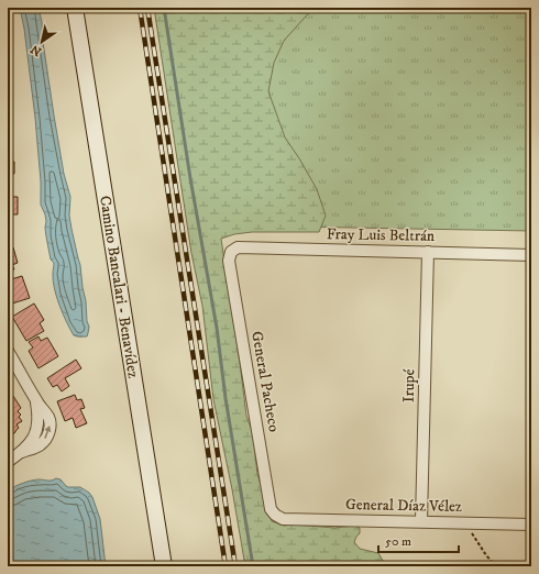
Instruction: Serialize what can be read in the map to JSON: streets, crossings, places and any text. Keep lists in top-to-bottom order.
{
  "streets": {
    "main road": ["Camino Bancalari - Benavídez"],
    "street": [
      "Fray Luis Beltrán",
      "General Pacheco",
      "Irupé",
      "General Díaz Vélez"
    ]
  },
  "crossings": [
    ["Fray Luis Beltrán", "General Pacheco"],
    ["Fray Luis Beltrán", "Irupé"],
    ["General Pacheco", "General Díaz Vélez"],
    ["Irupé", "General Díaz Vélez"]
  ],
  "scale_bar": "50 m",
  "north": "bottom left"
}
